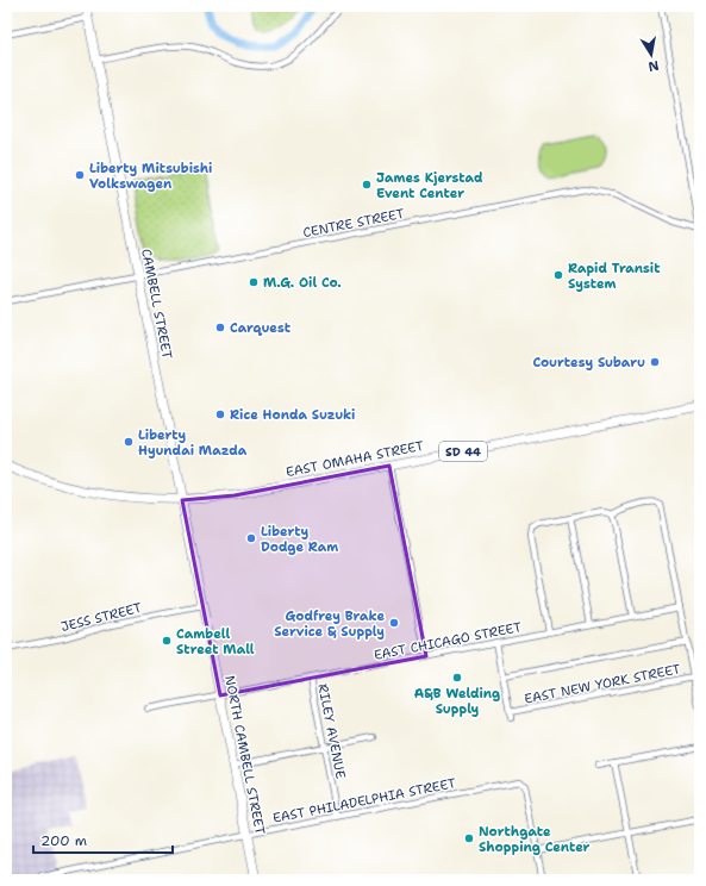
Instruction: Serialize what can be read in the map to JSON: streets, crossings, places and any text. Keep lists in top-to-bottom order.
{
  "streets": {
    "main road": [
      "CAMBELL STREET",
      "SD 44",
      "EAST OMAHA STREET",
      "NORTH CAMBELL STREET"
    ],
    "street": [
      "CENTRE STREET",
      "JESS STREET",
      "EAST CHICAGO STREET",
      "EAST NEW YORK STREET",
      "RILEY AVENUE",
      "EAST PHILADELPHIA STREET"
    ]
  },
  "crossings": [
    ["CENTRE STREET", "CAMBELL STREET"],
    ["CAMBELL STREET", "SD 44"],
    ["CAMBELL STREET", "EAST OMAHA STREET"],
    ["CAMBELL STREET", "JESS STREET"],
    ["CAMBELL STREET", "NORTH CAMBELL STREET"],
    ["SD 44", "EAST OMAHA STREET"],
    ["JESS STREET", "NORTH CAMBELL STREET"],
    ["EAST CHICAGO STREET", "RILEY AVENUE"],
    ["EAST CHICAGO STREET", "NORTH CAMBELL STREET"],
    ["RILEY AVENUE", "EAST PHILADELPHIA STREET"],
    ["NORTH CAMBELL STREET", "EAST PHILADELPHIA STREET"]
  ],
  "places": [
    "Liberty Mitsubishi Volkswagen",
    "James Kjerstad Event Center",
    "Rapid Transit System",
    "M.G. Oil Co.",
    "Carquest",
    "Courtesy Subaru",
    "Rice Honda Suzuki",
    "Liberty Hyundai Mazda",
    "Liberty Dodge Ram",
    "Godfrey Brake Service & Supply",
    "Cambell Street Mall",
    "A&B Welding Supply",
    "Northgate Shopping Center"
  ],
  "scale_bar": "200 m",
  "north": "bottom"
}
